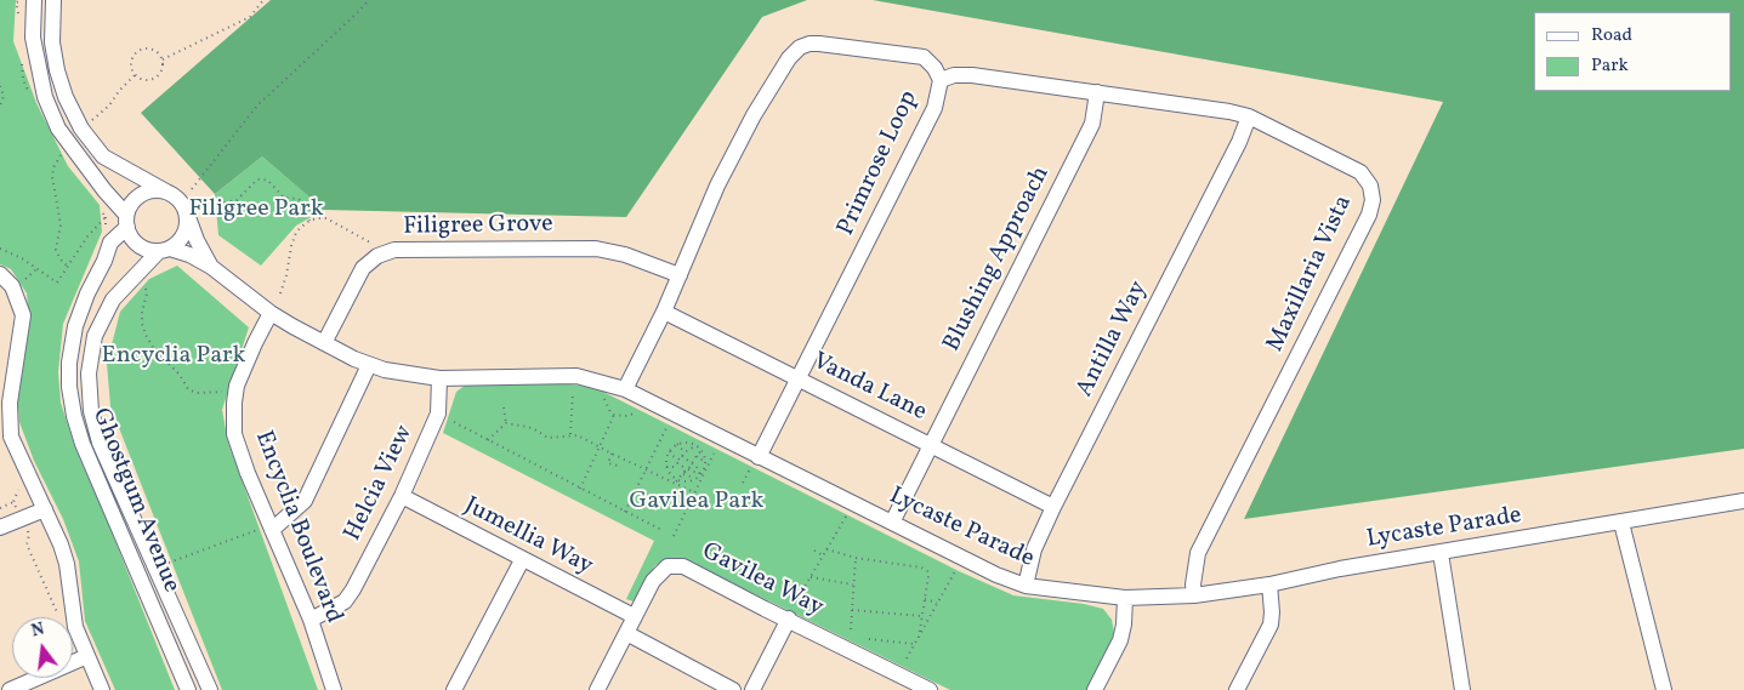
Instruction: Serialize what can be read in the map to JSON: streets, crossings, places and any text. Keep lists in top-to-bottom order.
{
  "streets": {
    "street": [
      "Primrose Loop",
      "Filigree Grove",
      "Blushing Approach",
      "Maxillaria Vista",
      "Antilla Way",
      "Vanda Lane",
      "Helcia View",
      "Ghostgum Avenue",
      "Encyclia Boulevard",
      "Lycaste Parade",
      "Jumellia Way",
      "Gavilea Way"
    ]
  },
  "crossings": [
    ["Primrose Loop", "Filigree Grove"],
    ["Primrose Loop", "Maxillaria Vista"],
    ["Primrose Loop", "Vanda Lane"],
    ["Primrose Loop", "Lycaste Parade"],
    ["Filigree Grove", "Lycaste Parade"],
    ["Blushing Approach", "Maxillaria Vista"],
    ["Blushing Approach", "Vanda Lane"],
    ["Blushing Approach", "Lycaste Parade"],
    ["Maxillaria Vista", "Antilla Way"],
    ["Maxillaria Vista", "Lycaste Parade"],
    ["Antilla Way", "Vanda Lane"],
    ["Antilla Way", "Lycaste Parade"],
    ["Helcia View", "Encyclia Boulevard"],
    ["Helcia View", "Lycaste Parade"],
    ["Helcia View", "Jumellia Way"],
    ["Ghostgum Avenue", "Lycaste Parade"],
    ["Encyclia Boulevard", "Lycaste Parade"],
    ["Jumellia Way", "Gavilea Way"]
  ],
  "parks": ["Filigree Park", "Encyclia Park", "Gavilea Park"],
  "legend": ["Road", "Park"],
  "north": "top"
}
